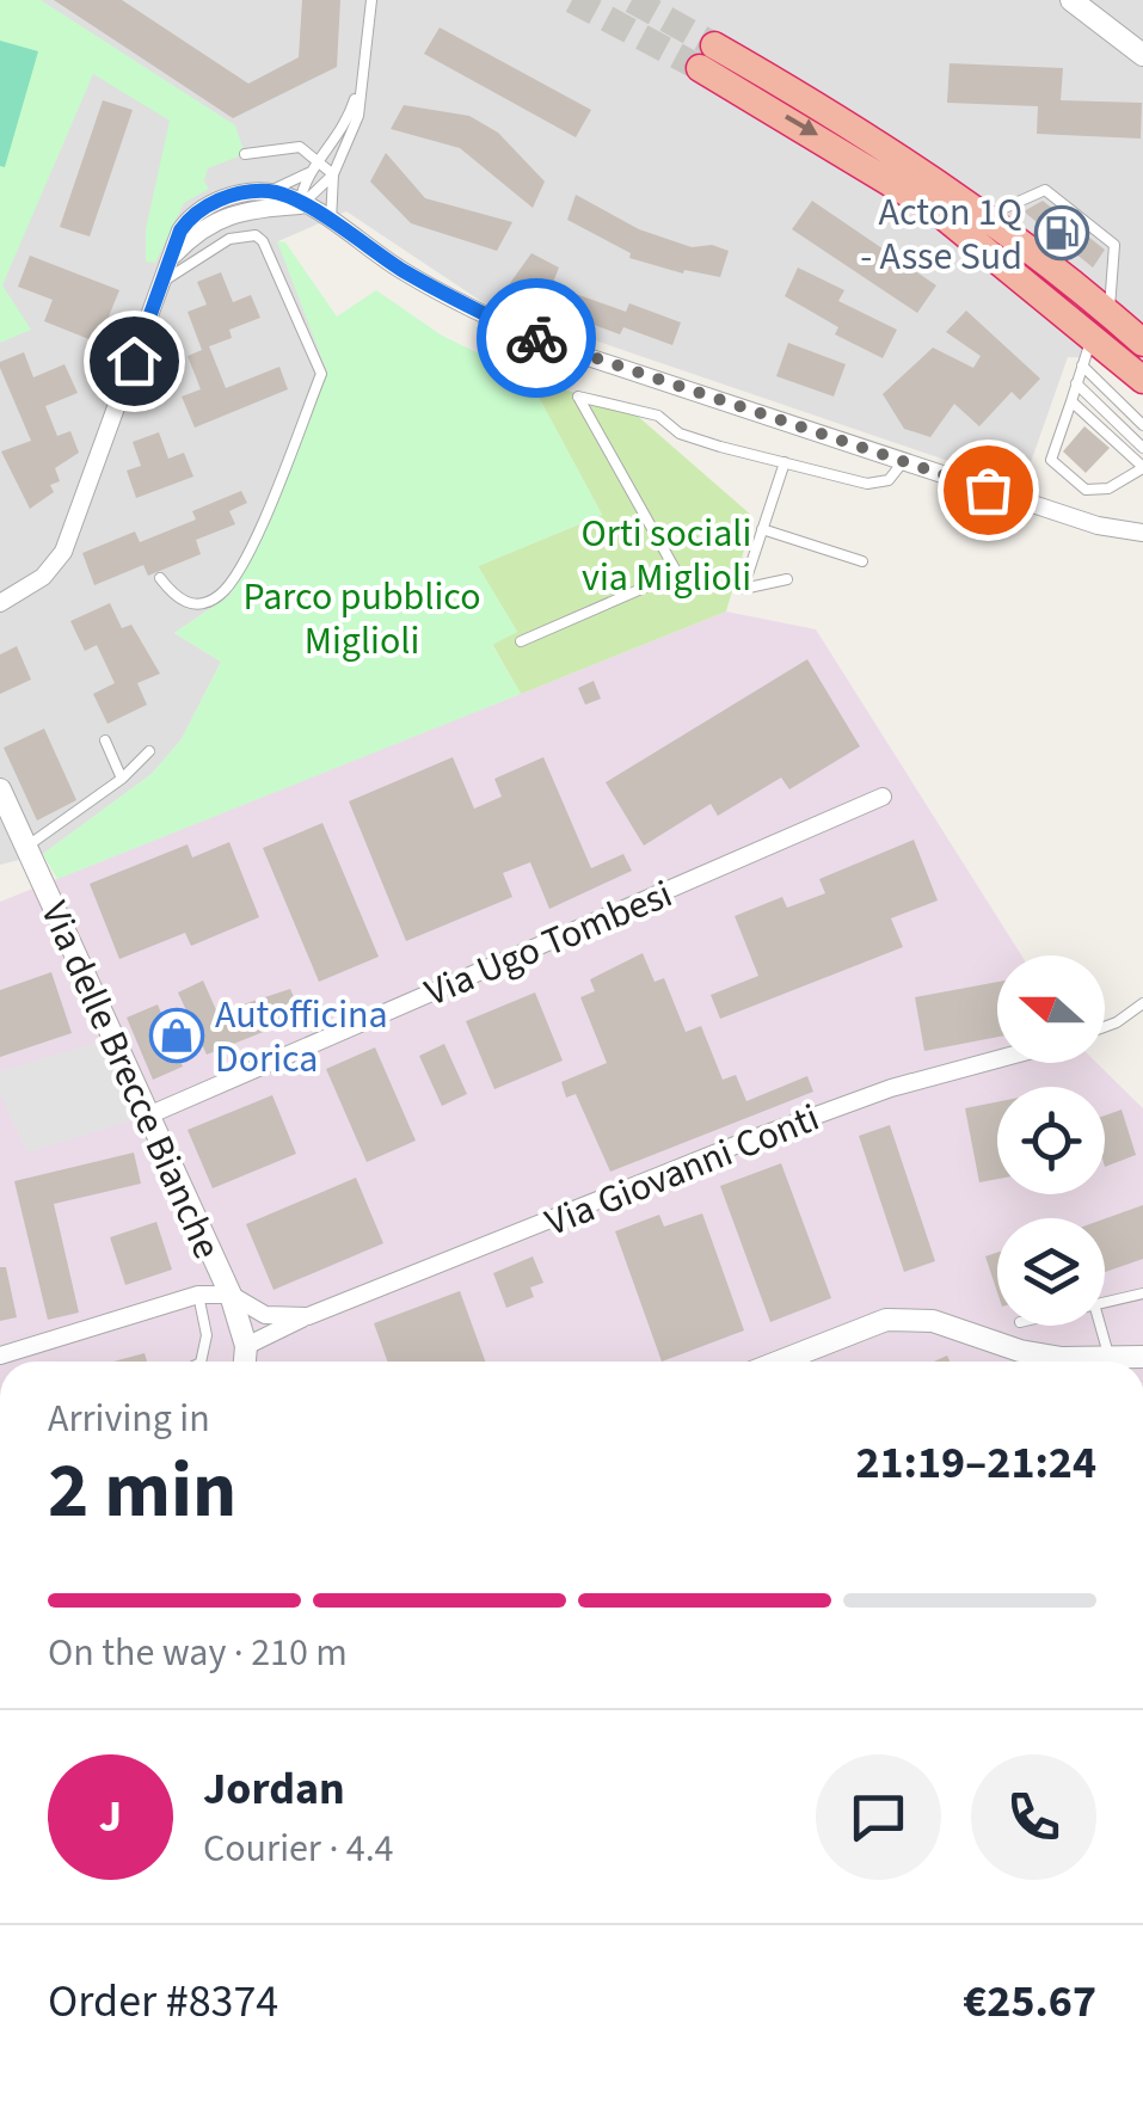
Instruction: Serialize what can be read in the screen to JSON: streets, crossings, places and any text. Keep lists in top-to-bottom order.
{
  "streets": {
    "street": ["Via Ugo Tombesi", "Via delle Brecce Bianche", "Via Giovanni Conti"]
  },
  "crossings": [
    ["Via Ugo Tombesi", "Via delle Brecce Bianche"],
    ["Via delle Brecce Bianche", "Via Giovanni Conti"]
  ],
  "parks": ["Orti sociali via Miglioli", "Parco pubblico Miglioli"],
  "places": {
    "fuel station": ["Acton 1Q - Asse Sud"],
    "shop": ["Autofficina Dorica"]
  },
  "north": "left",
  "page": {
    "heading": ["2 min", "Arriving in", "21:19–21:24"],
    "panel": [
      "Jordan",
      "Courier · 4.4",
      "Order #8374",
      "€25.67"
    ],
    "bar": "On the way · 210 m",
    "round": "J"
  }
}
